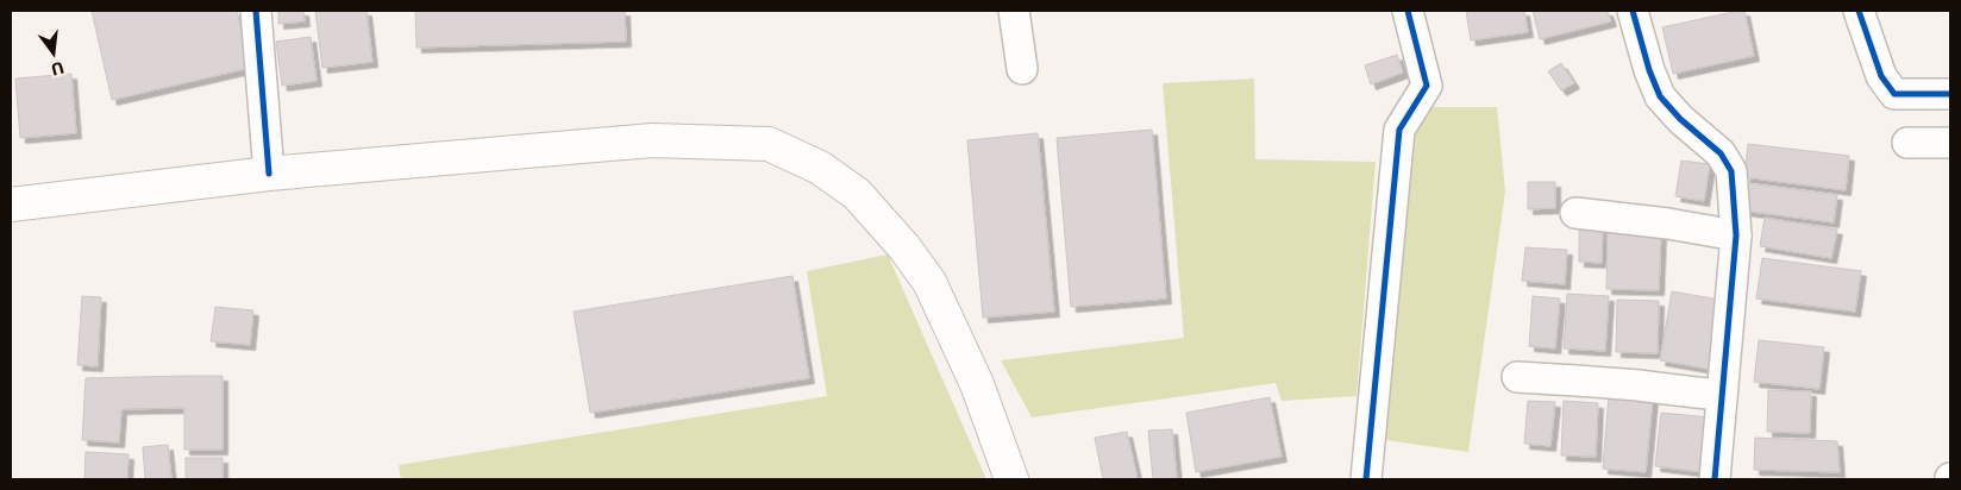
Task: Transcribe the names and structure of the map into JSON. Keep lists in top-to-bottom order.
{
  "north": "bottom"
}
